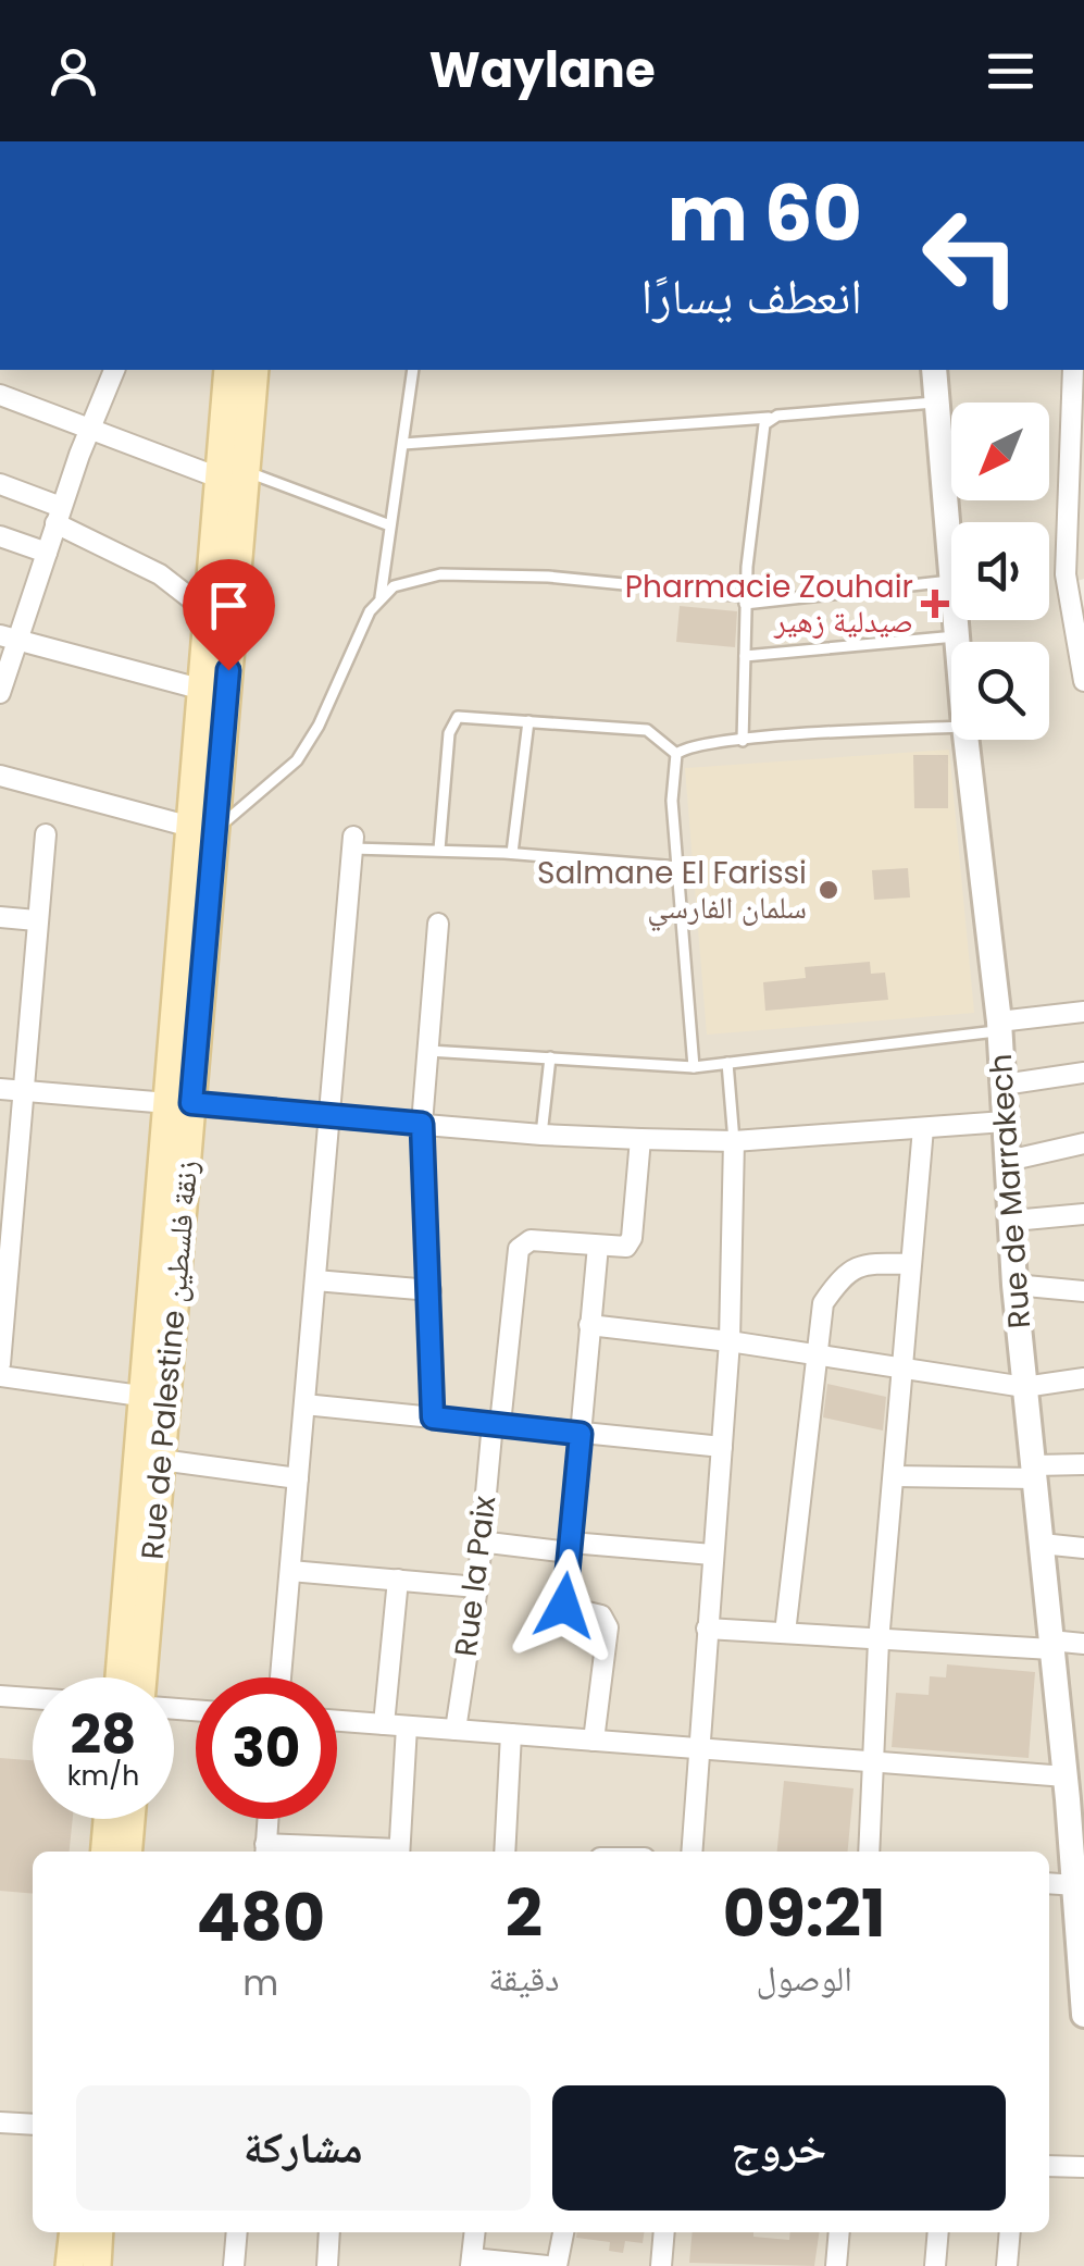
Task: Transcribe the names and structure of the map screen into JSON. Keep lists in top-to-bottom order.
{
  "streets": {
    "main road": ["Rue de Palestine زنقة فلسطين"],
    "street": ["Rue de Marrakech", "Rue la Paix"]
  },
  "places": {
    "health": ["Pharmacie Zouhair صيدلية زهير"],
    "other": ["Salmane El Farissi سلمان الفارسي"]
  },
  "north": "bottom left",
  "page": {
    "header": "Waylane",
    "turn": ["60 m", "انعطف يسارًا"],
    "speed": "28 km/h",
    "limit": "30",
    "eta": [
      "09:21",
      "الوصول",
      "2",
      "دقيقة",
      "480",
      "m"
    ],
    "buttons": ["خروج", "مشاركة"]
  }
}
